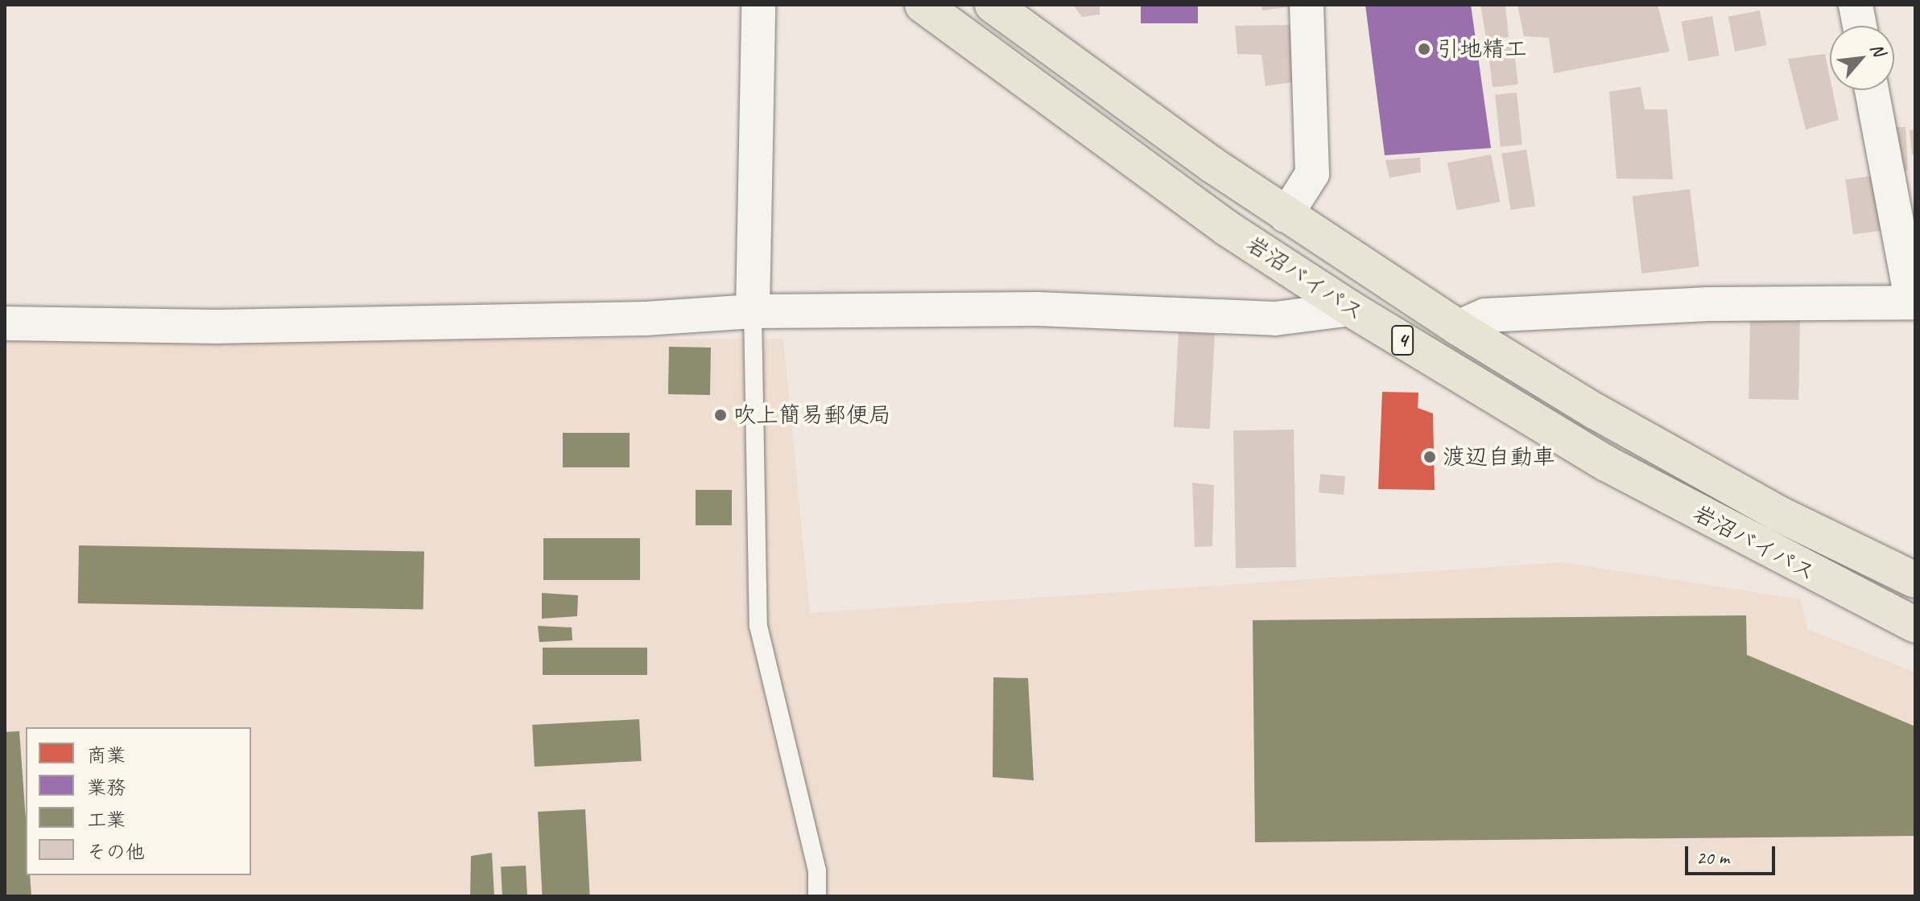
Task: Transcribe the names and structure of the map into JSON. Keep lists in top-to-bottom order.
{
  "streets": {
    "highway": ["岩沼バイパス", "4"]
  },
  "places": ["引地精工", "吹上簡易郵便局", "渡辺自動車"],
  "legend": [
    "商業",
    "業務",
    "工業",
    "その他"
  ],
  "scale_bar": "20 m",
  "north": "top right"
}
